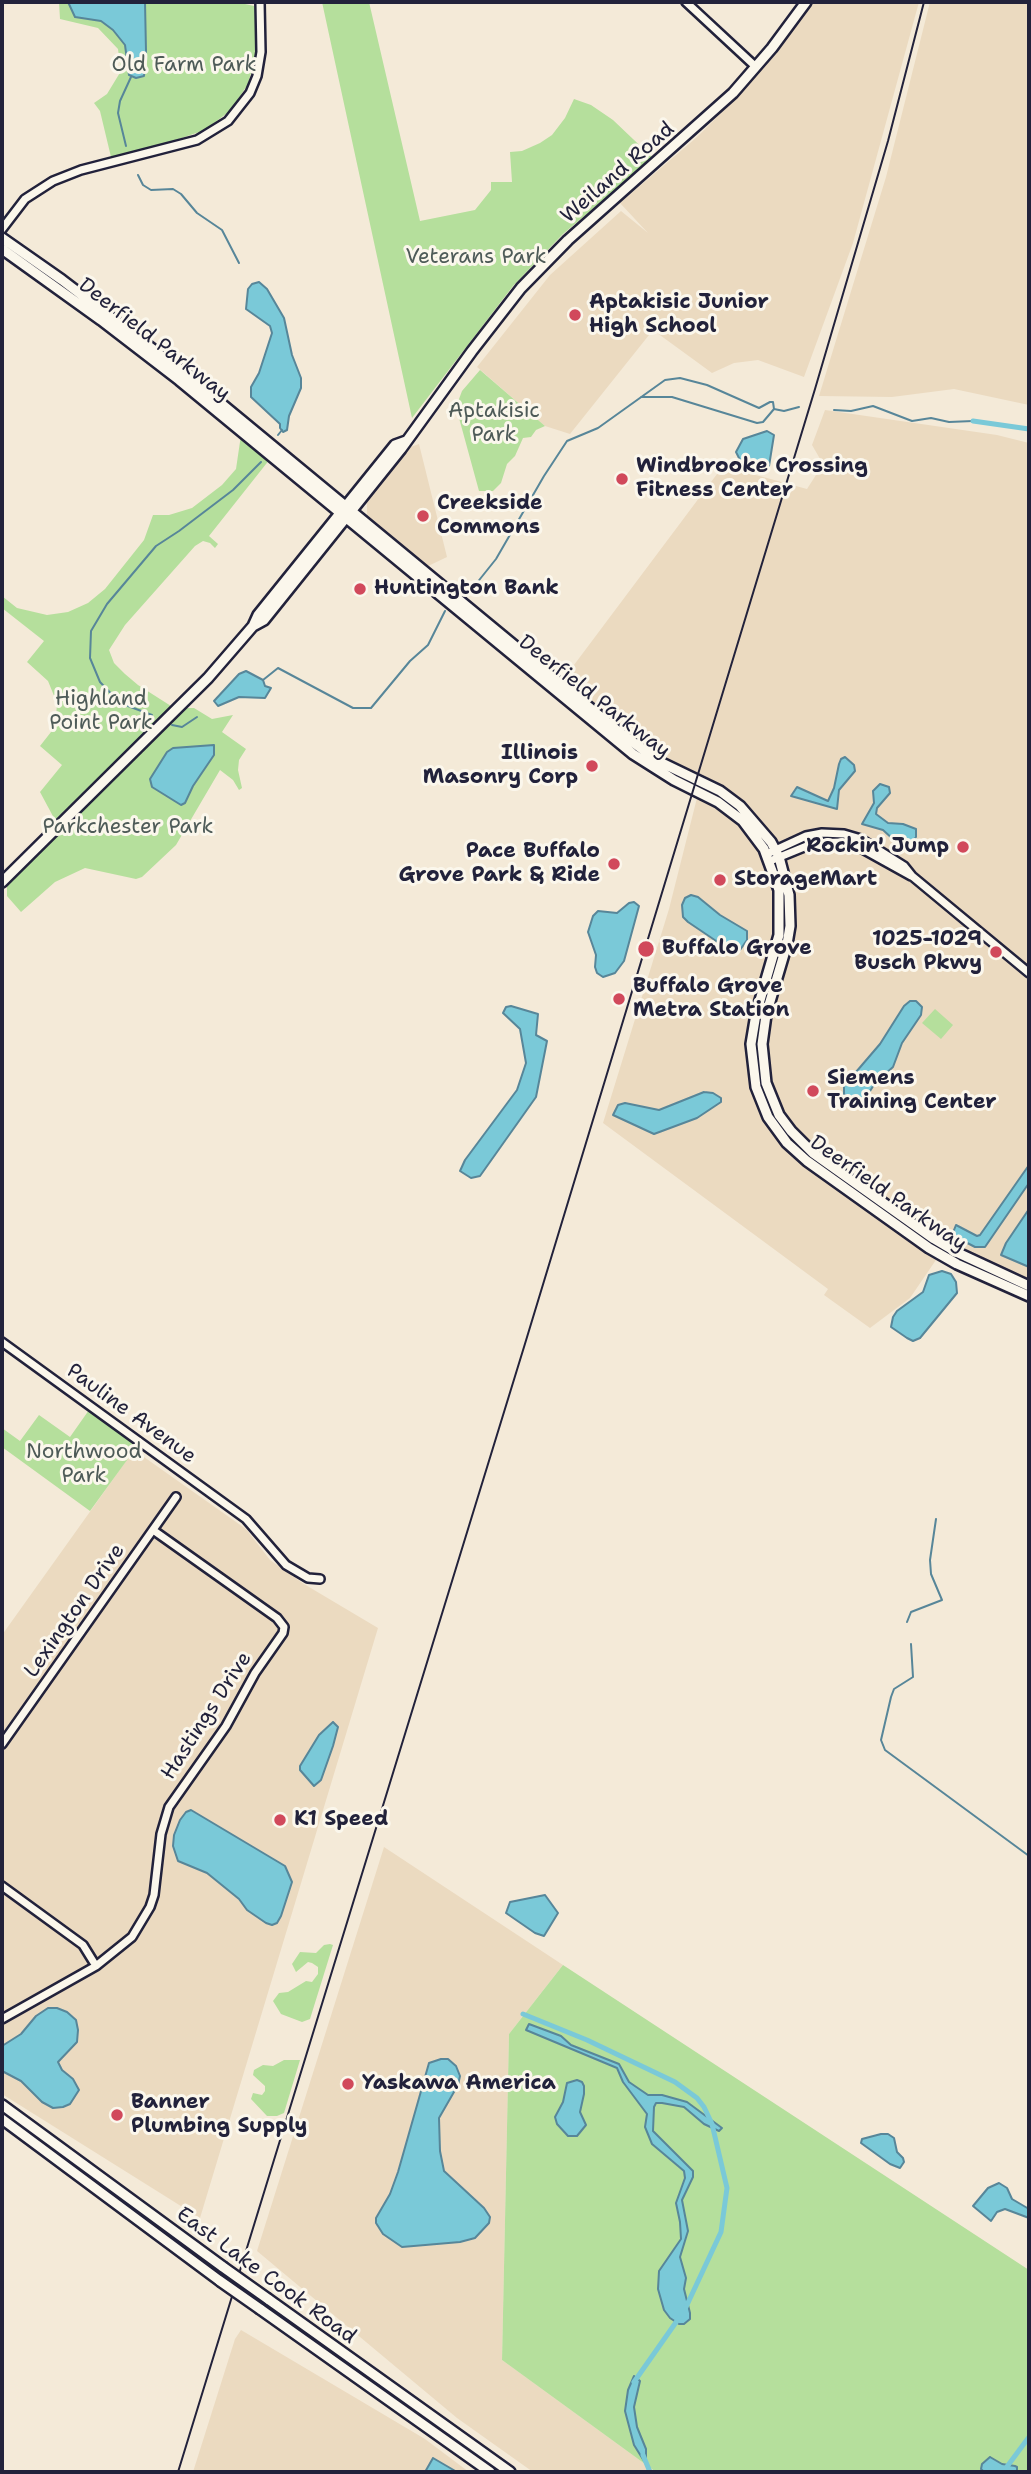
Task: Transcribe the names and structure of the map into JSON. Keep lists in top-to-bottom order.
{
  "streets": {
    "main road": ["Weiland Road", "Deerfield Parkway", "East Lake Cook Road"],
    "street": ["Pauline Avenue", "Lexington Drive", "Hastings Drive"]
  },
  "crossings": [
    ["Weiland Road", "Deerfield Parkway"],
    ["Lexington Drive", "Hastings Drive"]
  ],
  "parks": [
    "Old Farm Park",
    "Veterans Park",
    "Aptakisic Park",
    "Highland Point Park",
    "Parkchester Park",
    "Northwood Park"
  ],
  "places": [
    "Aptakisic Junior High School",
    "Windbrooke Crossing Fitness Center",
    "Creekside Commons",
    "Huntington Bank",
    "Illinois Masonry Corp",
    "Rockin' Jump",
    "Pace Buffalo Grove Park & Ride",
    "StorageMart",
    "Buffalo Grove",
    "1025-1029 Busch Pkwy",
    "Buffalo Grove Metra Station",
    "Siemens Training Center",
    "K1 Speed",
    "Yaskawa America",
    "Banner Plumbing Supply"
  ]
}
